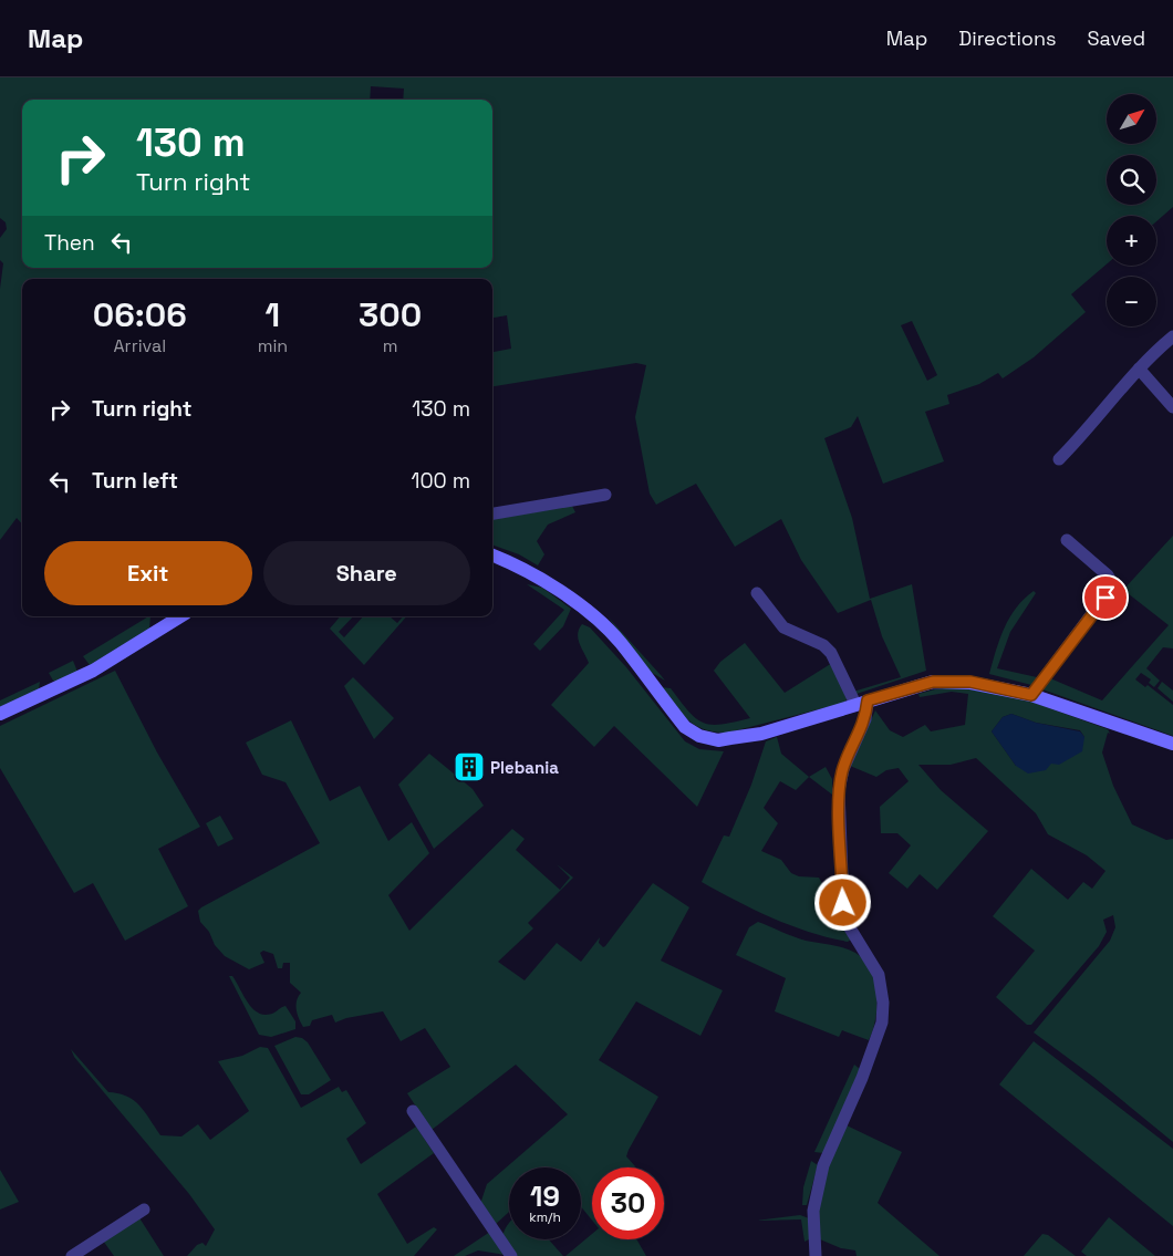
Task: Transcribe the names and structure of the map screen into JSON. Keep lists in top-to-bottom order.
{
  "places": {
    "building": ["Plebania"]
  },
  "north": "top right",
  "page": {
    "header": "Map",
    "nav": ["Map", "Directions", "Saved"],
    "map_buttons": ["+", "−"],
    "turn": ["130 m", "Turn right"],
    "then": "Then",
    "eta": [
      "06:06",
      "Arrival",
      "1",
      "min",
      "300",
      "m"
    ],
    "list": [
      {
        "name": "Turn right",
        "value": "130 m"
      },
      {
        "name": "Turn left",
        "value": "100 m"
      }
    ],
    "buttons": ["Exit", "Share"],
    "speed": "19 km/h",
    "limit": "30"
  }
}
